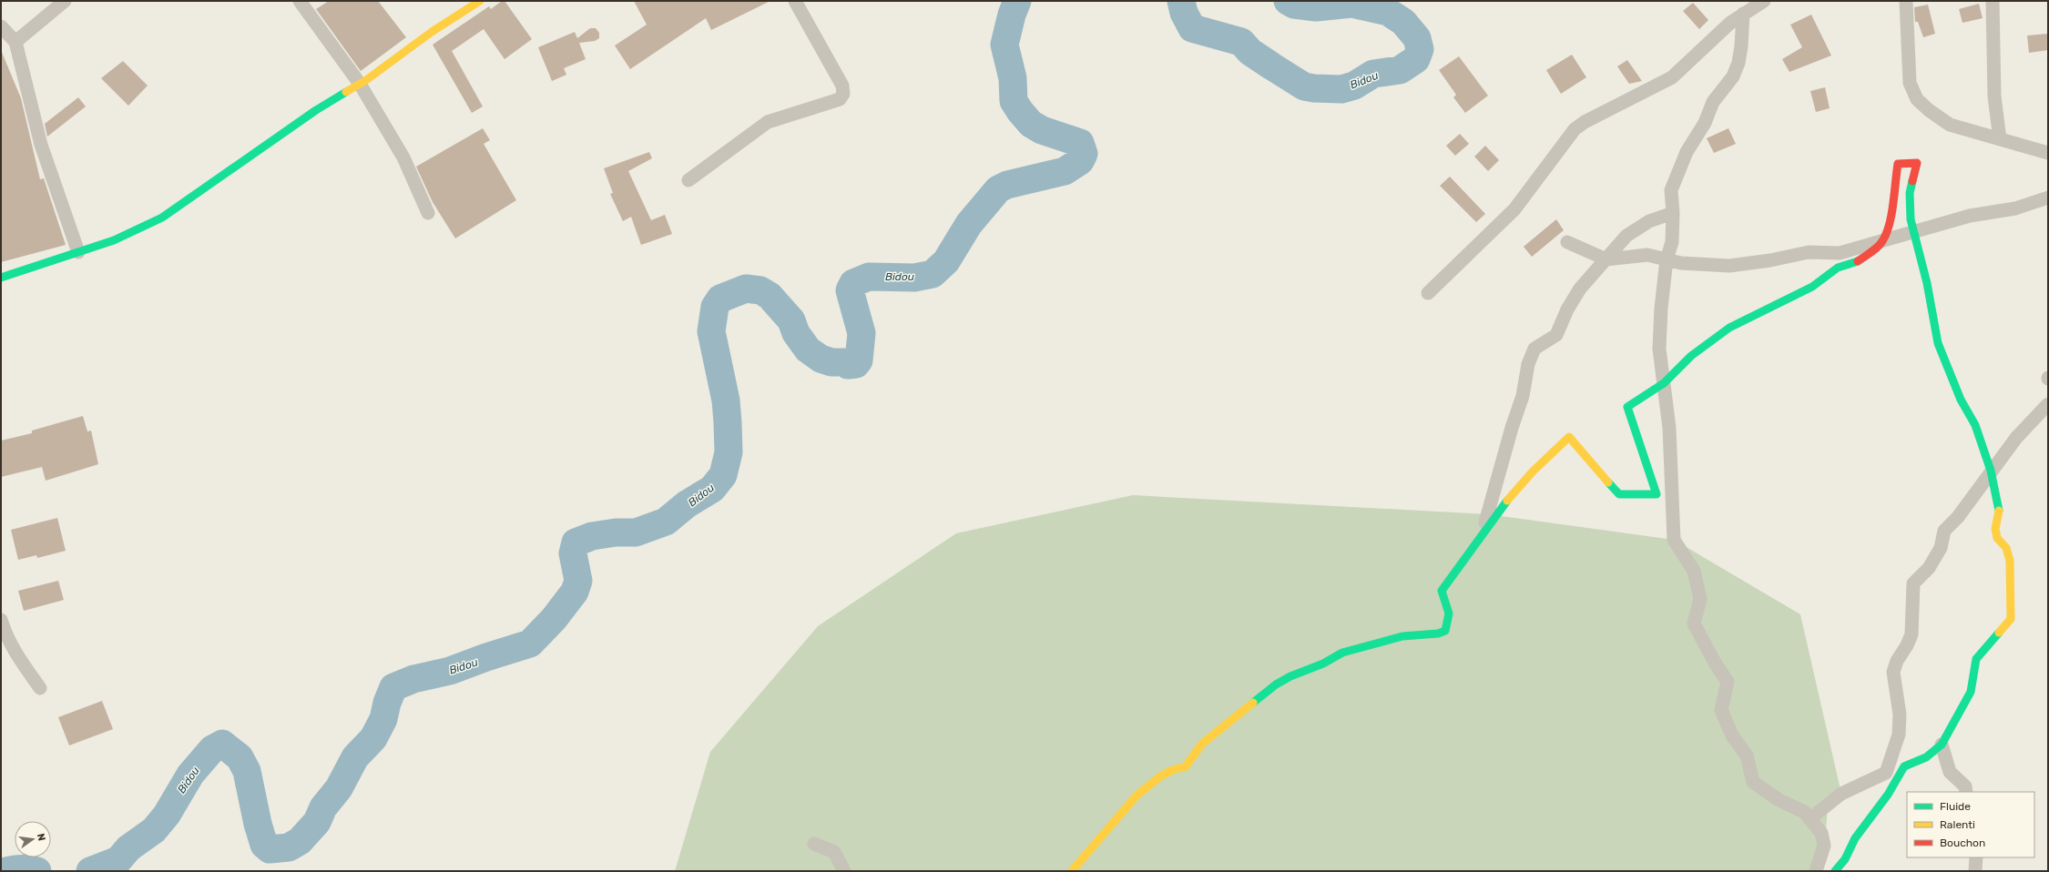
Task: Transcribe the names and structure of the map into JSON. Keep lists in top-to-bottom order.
{
  "water": ["Bidou"],
  "legend": ["Fluide", "Ralenti", "Bouchon"],
  "north": "right"
}
